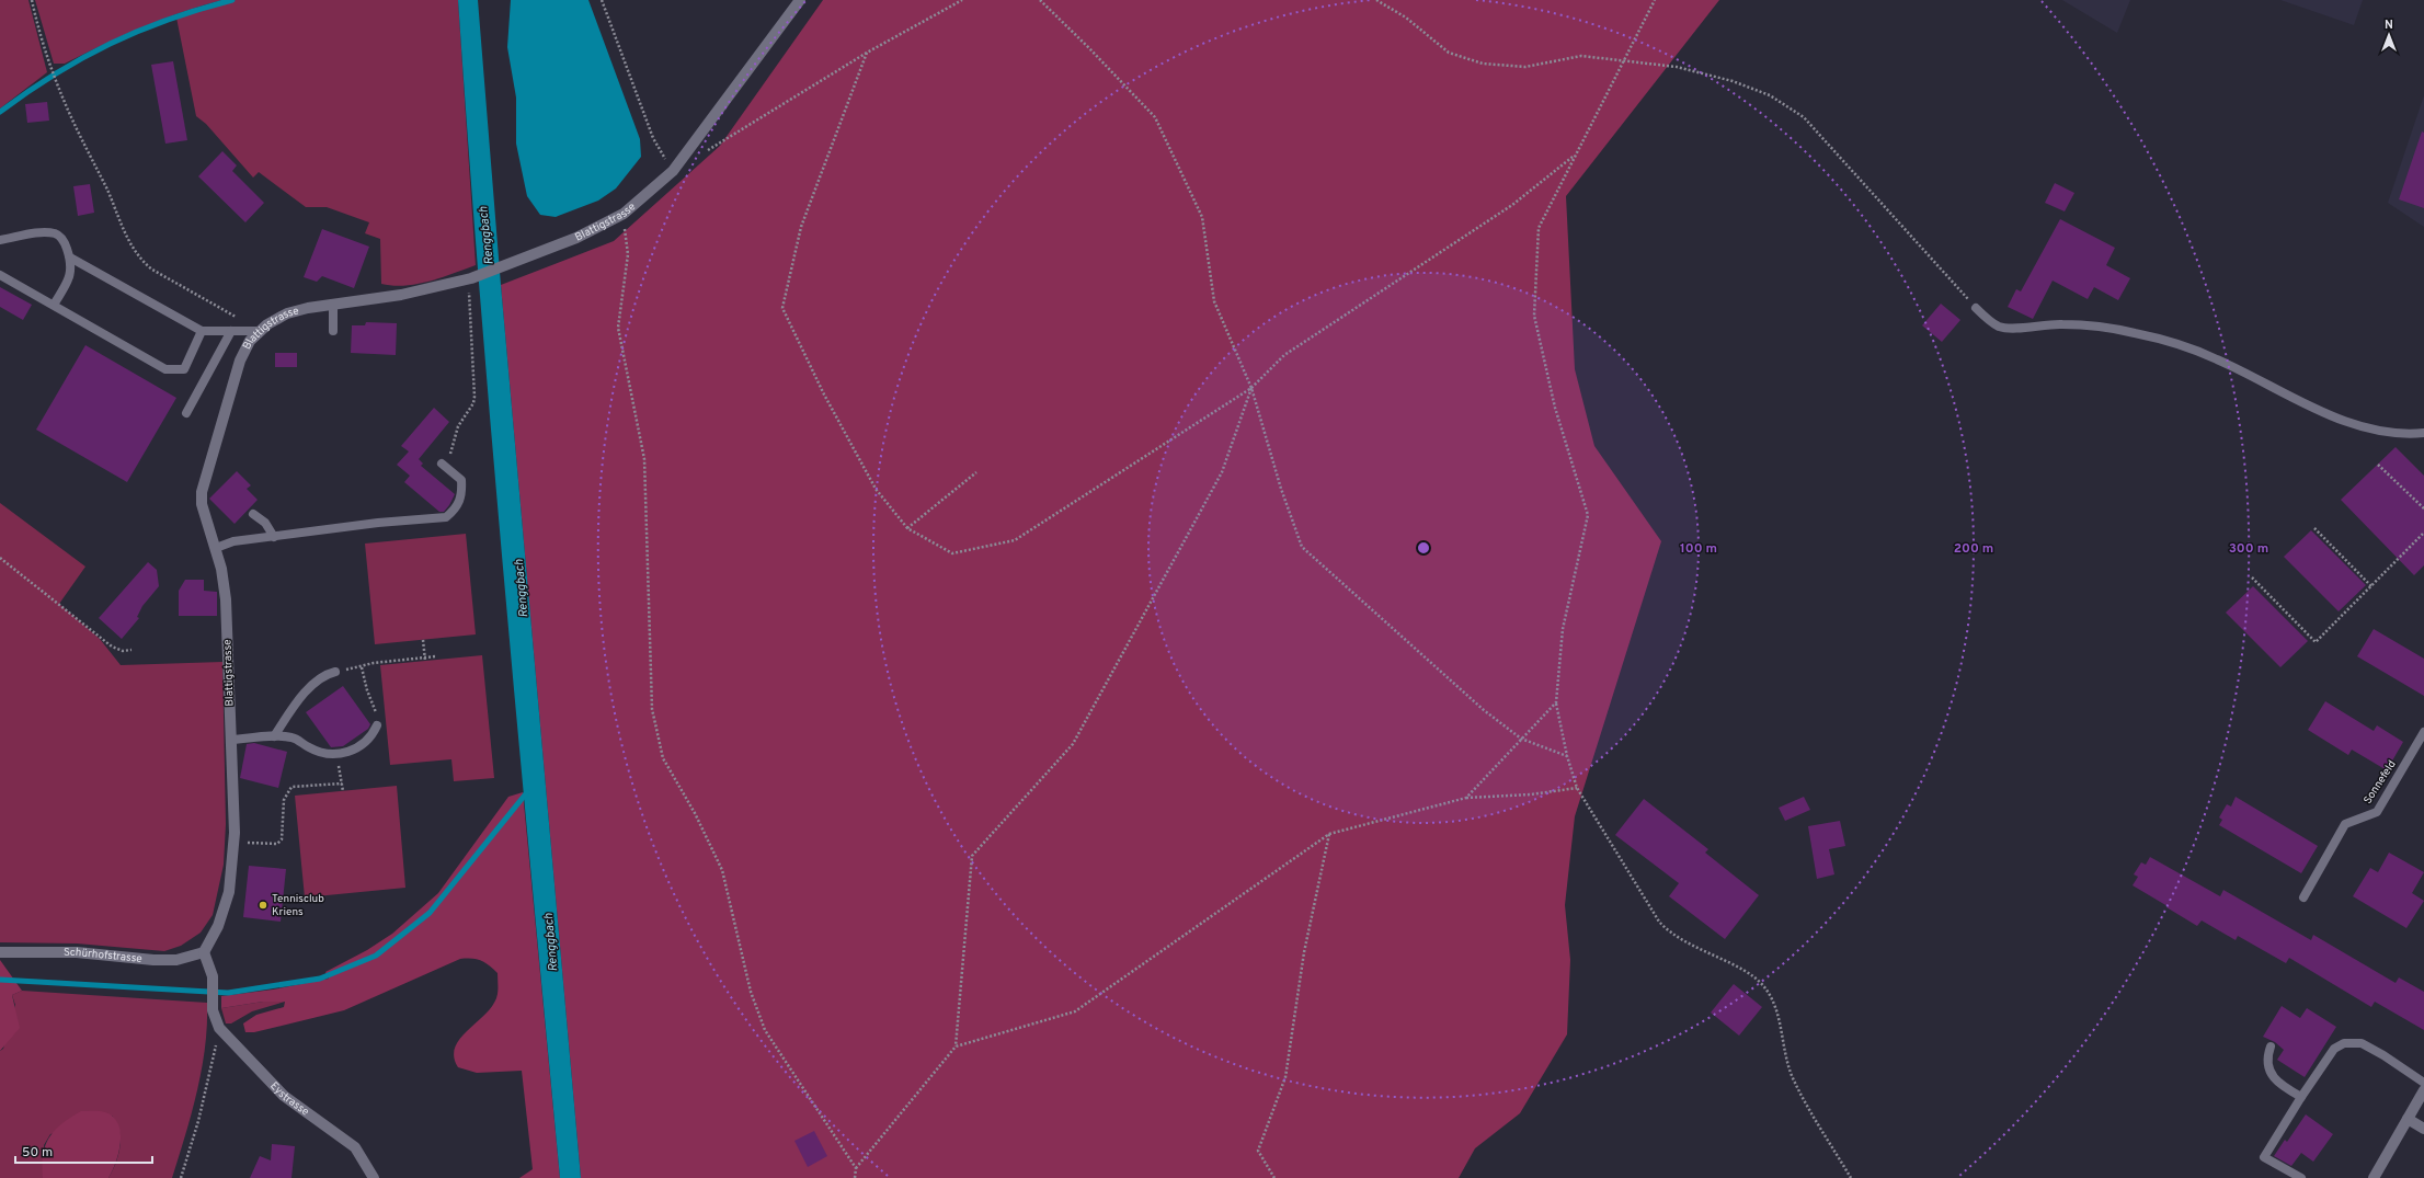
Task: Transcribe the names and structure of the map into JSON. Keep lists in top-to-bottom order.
{
  "streets": {
    "street": ["Blattigstrasse", "Schürhofstrasse", "Eystrasse"],
    "lane": ["Sonnefeld"]
  },
  "crossings": [
    ["Blattigstrasse", "Schürhofstrasse"],
    ["Blattigstrasse", "Eystrasse"],
    ["Schürhofstrasse", "Eystrasse"]
  ],
  "water": ["Renggbach"],
  "places": ["Tennisclub Kriens"],
  "scale_bar": "50 m",
  "north": "top",
  "rings": ["100 m", "200 m", "300 m"]
}
